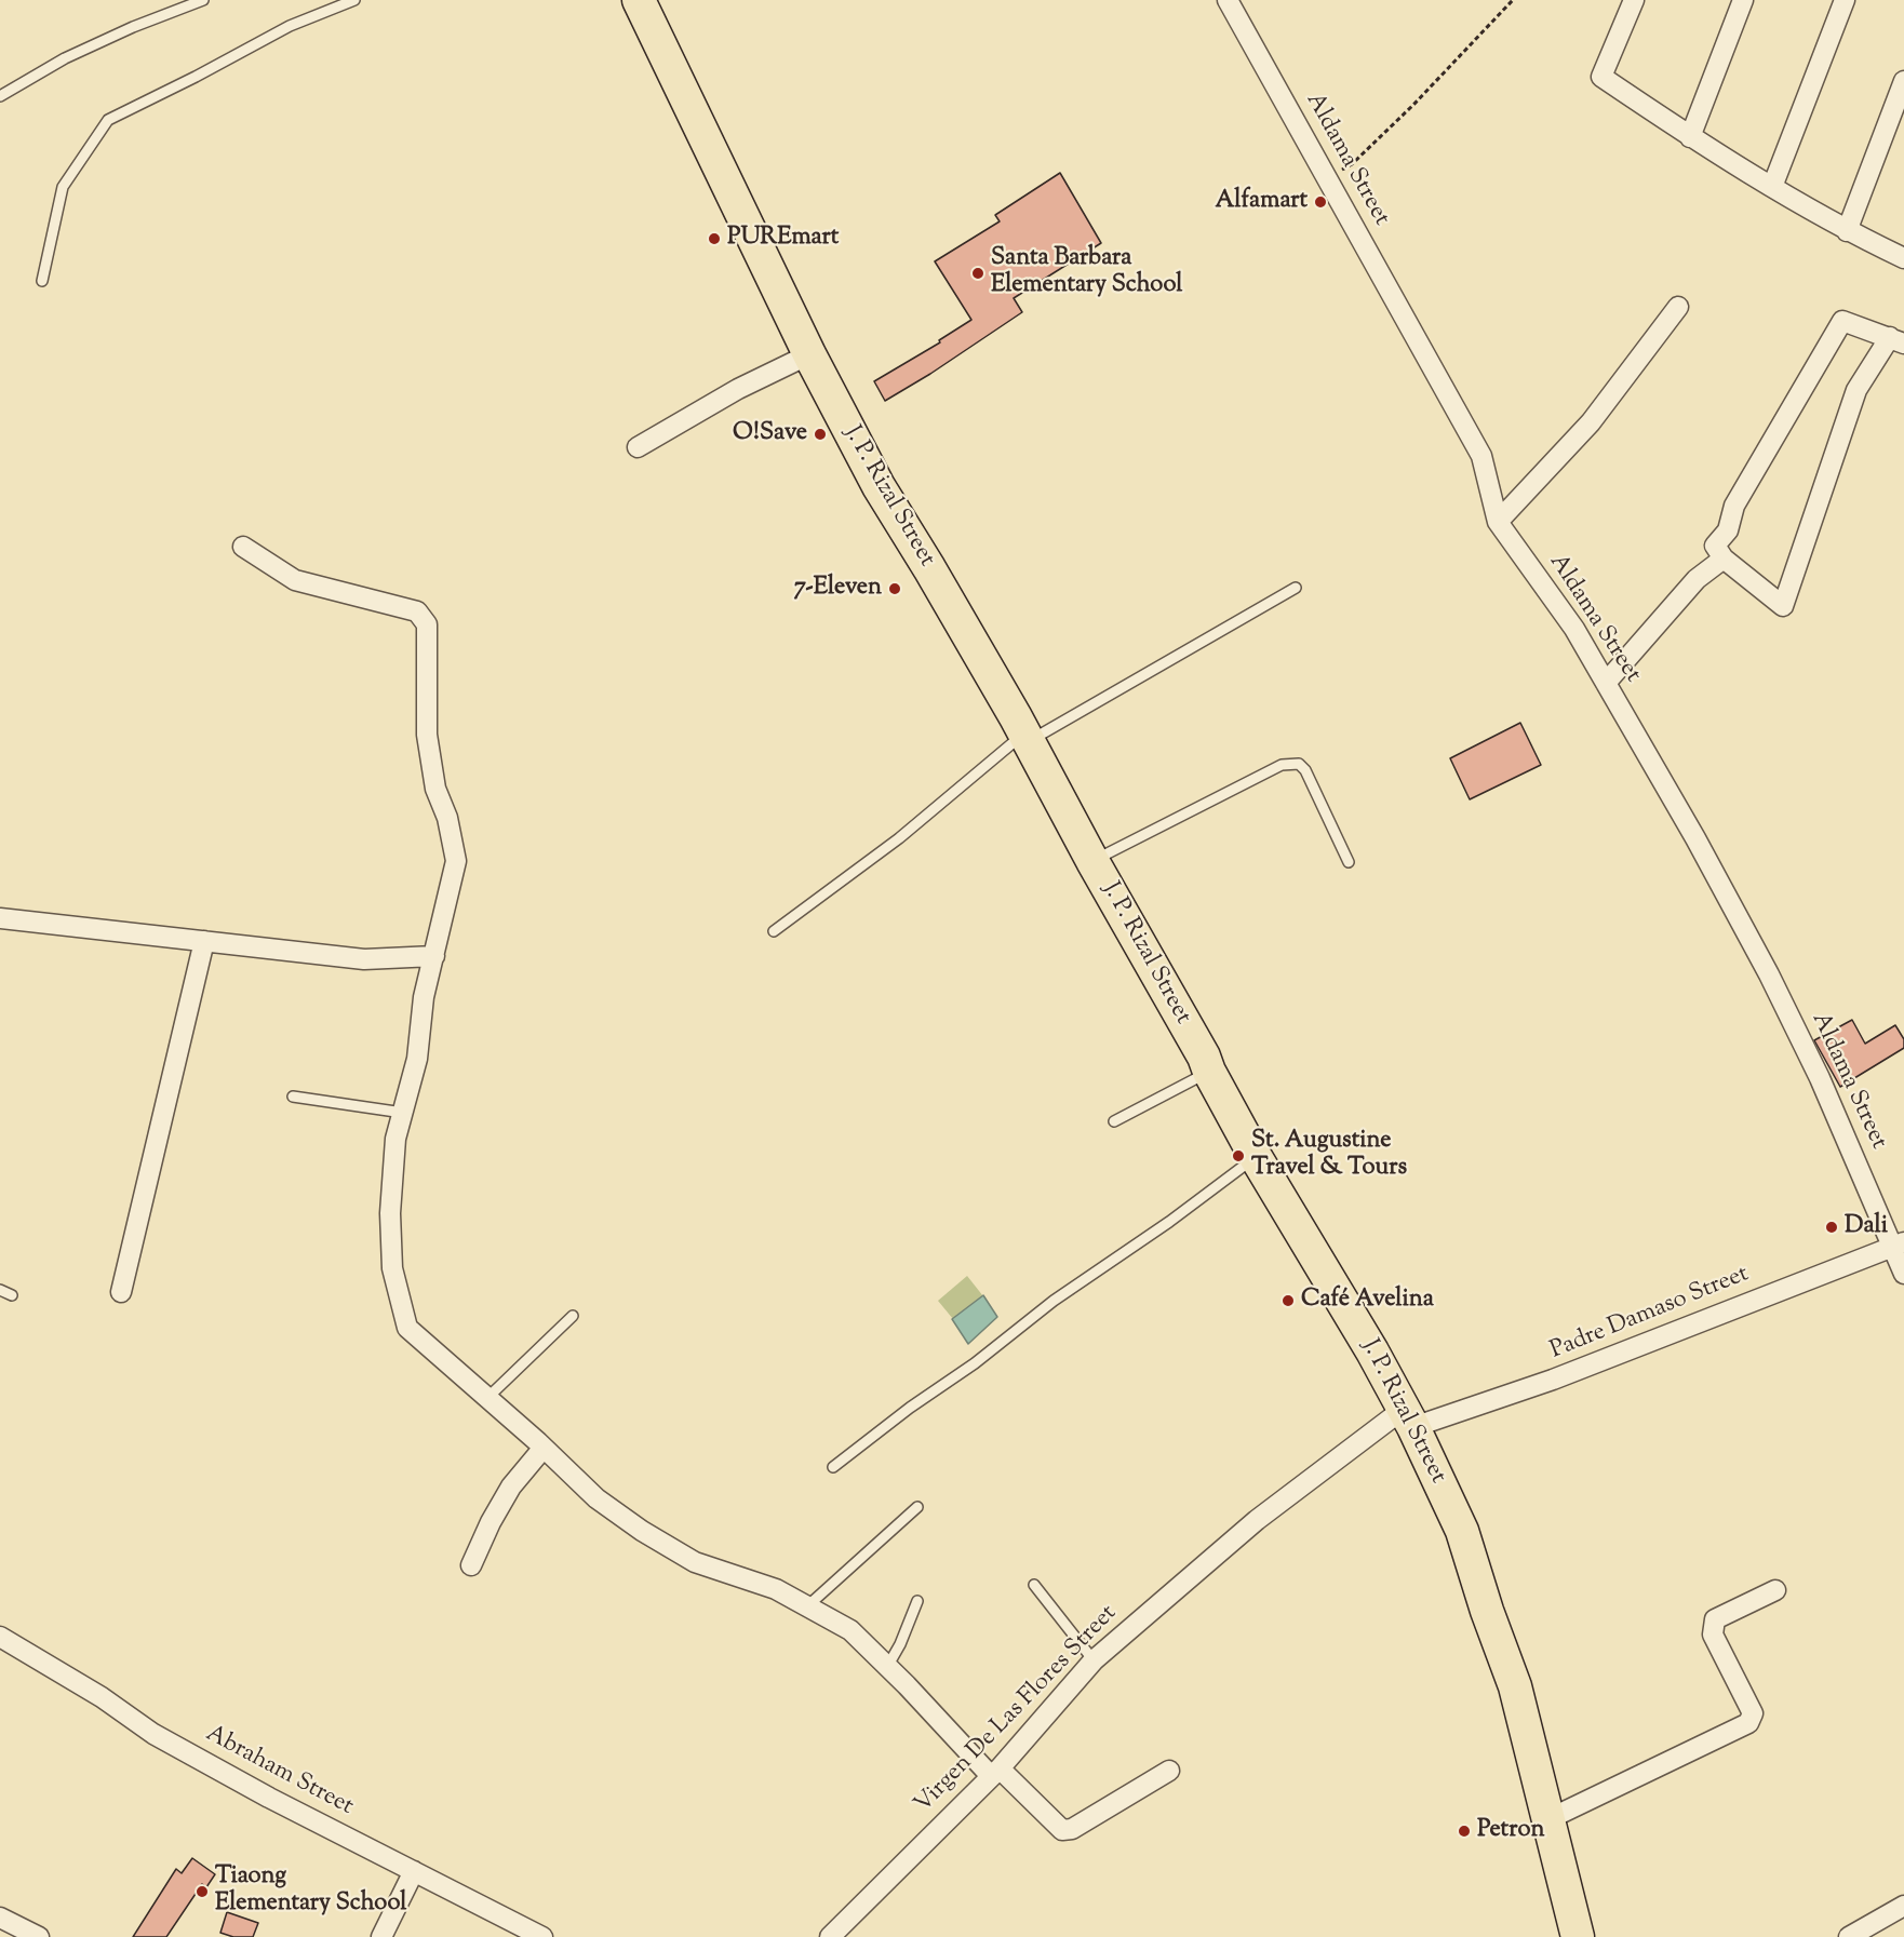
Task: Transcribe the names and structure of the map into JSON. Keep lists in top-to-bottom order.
{
  "streets": {
    "main road": ["J. P. Rizal Street"],
    "street": [
      "Aldama Street",
      "Padre Damaso Street",
      "Virgen De Las Flores Street",
      "Abraham Street"
    ]
  },
  "crossings": [
    ["Aldama Street", "Padre Damaso Street"],
    ["J. P. Rizal Street", "Padre Damaso Street"],
    ["J. P. Rizal Street", "Virgen De Las Flores Street"],
    ["Padre Damaso Street", "Virgen De Las Flores Street"]
  ],
  "places": [
    "Alfamart",
    "PUREmart",
    "Santa Barbara Elementary School",
    "O!Save",
    "7-Eleven",
    "St. Augustine Travel & Tours",
    "Dali",
    "Café Avelina",
    "Petron",
    "Tiaong Elementary School"
  ]
}
